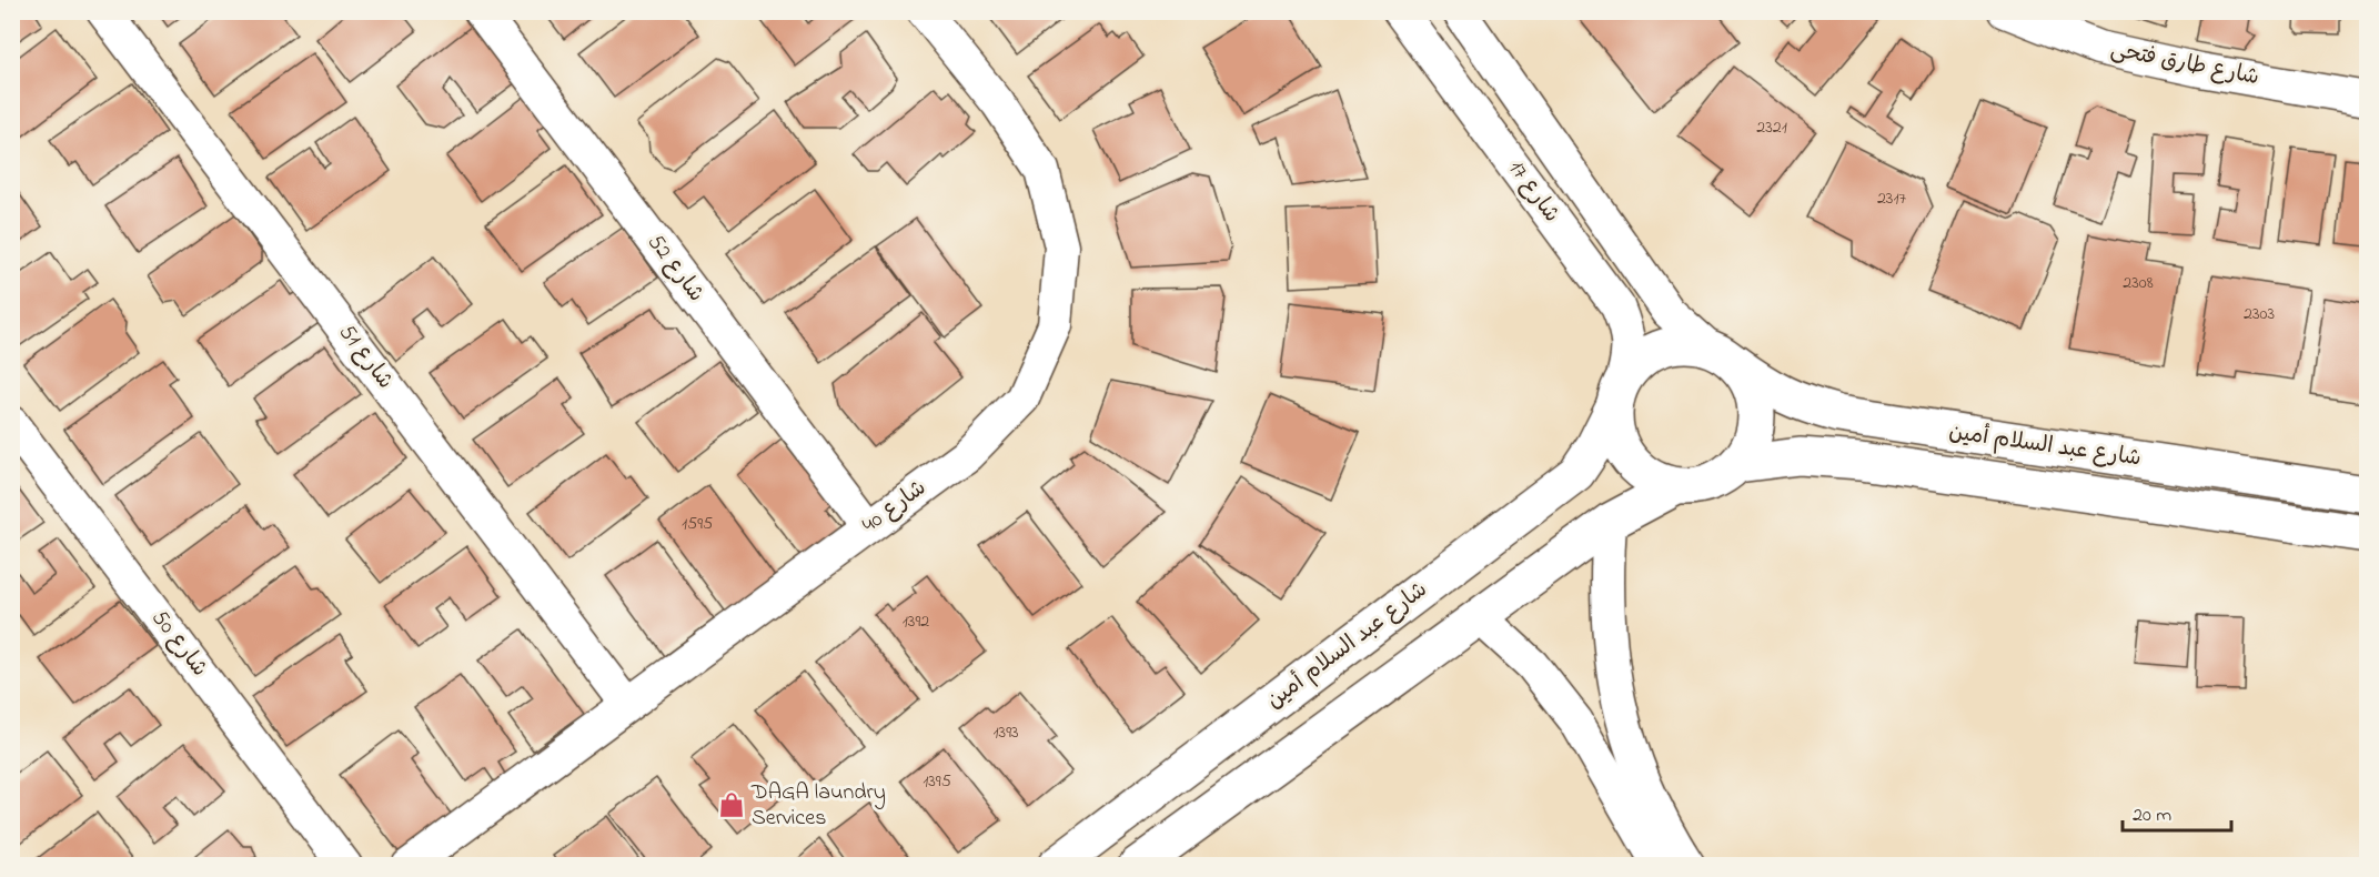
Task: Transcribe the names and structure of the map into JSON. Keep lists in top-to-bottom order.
{
  "streets": {
    "street": [
      "شارع طارق فتحى",
      "شارع 17",
      "شارع 52",
      "شارع 51",
      "شارع عبد السلام أمين",
      "شارع 40",
      "شارع 50"
    ]
  },
  "crossings": [
    ["شارع 17", "شارع عبد السلام أمين"],
    ["شارع 52", "شارع 40"],
    ["شارع 51", "شارع 40"]
  ],
  "places": {
    "shop": ["DAGA laundry Services"]
  },
  "house_numbers": [
    "2321",
    "2317",
    "2308",
    "2303",
    "1595",
    "1392",
    "1393",
    "1395"
  ],
  "scale_bar": "20 m"
}
